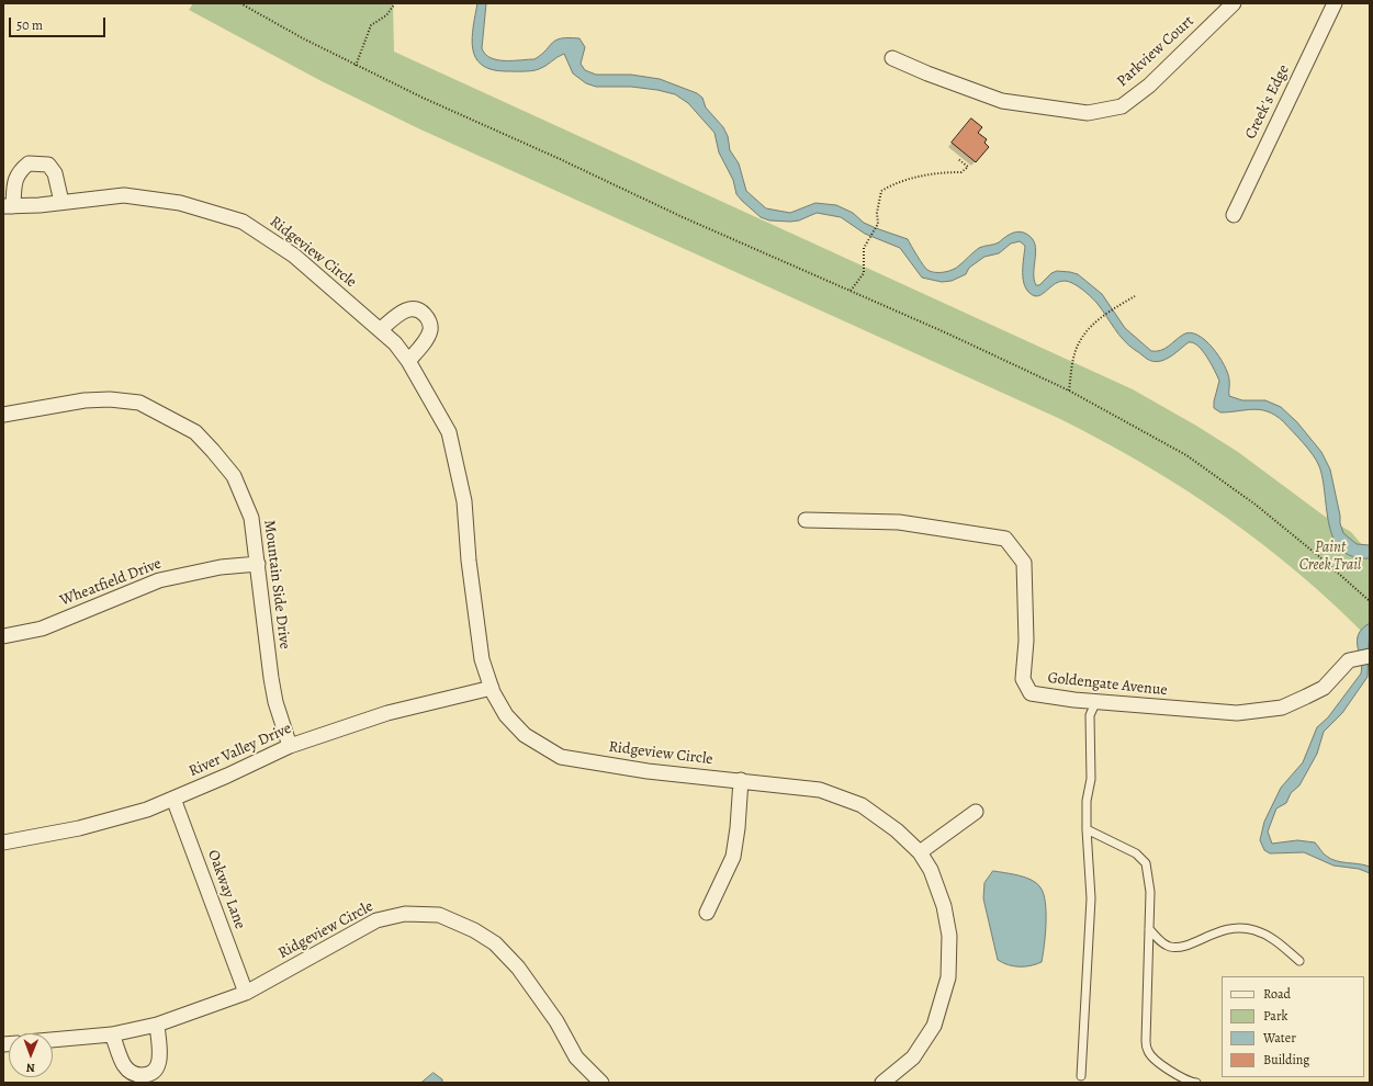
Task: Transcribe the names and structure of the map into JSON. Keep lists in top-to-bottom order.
{
  "streets": {
    "street": [
      "Parkview Court",
      "Creek's Edge",
      "Ridgeview Circle",
      "Wheatfield Drive",
      "Mountain Side Drive",
      "Goldengate Avenue",
      "River Valley Drive",
      "Oakway Lane"
    ]
  },
  "crossings": [
    ["Ridgeview Circle", "River Valley Drive"],
    ["Ridgeview Circle", "Oakway Lane"],
    ["Wheatfield Drive", "Mountain Side Drive"],
    ["Mountain Side Drive", "River Valley Drive"],
    ["River Valley Drive", "Oakway Lane"]
  ],
  "parks": ["Paint Creek Trail"],
  "legend": [
    "Road",
    "Park",
    "Water",
    "Building"
  ],
  "scale_bar": "50 m",
  "north": "bottom"
}
